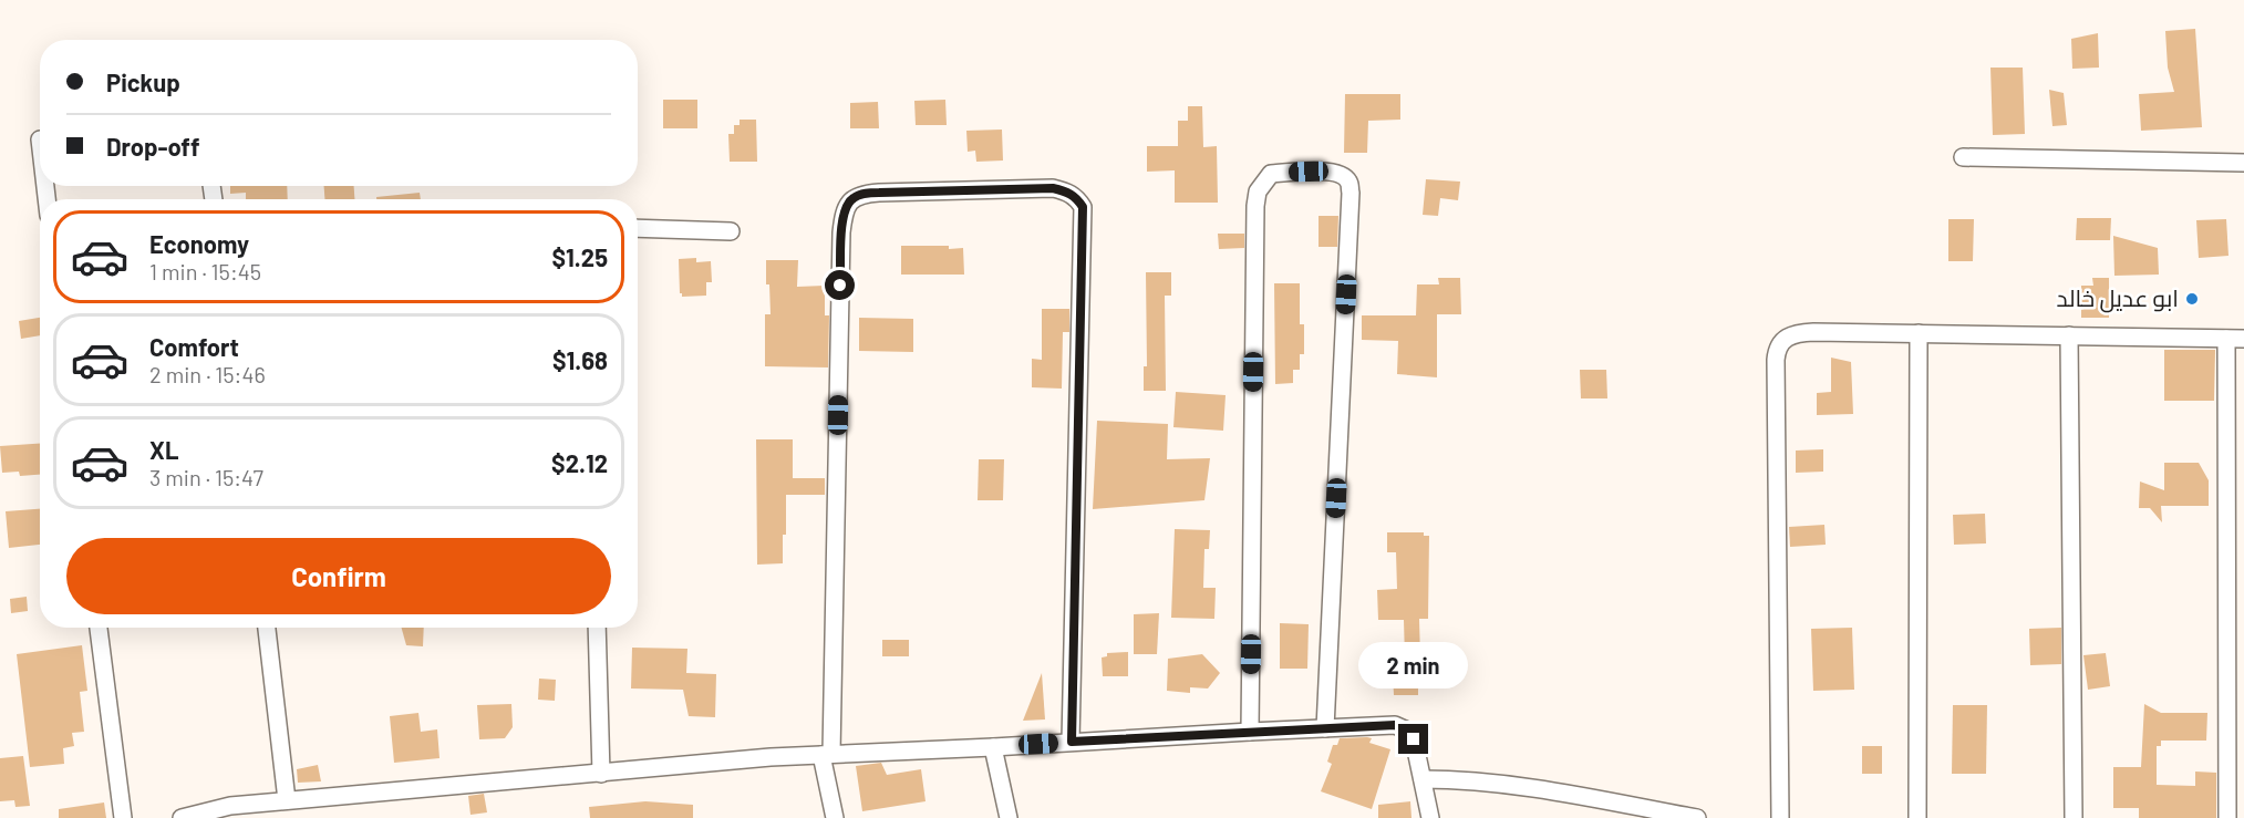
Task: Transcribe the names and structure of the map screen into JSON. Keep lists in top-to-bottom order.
{
  "places": ["ابو عديل خالد"],
  "page": {
    "banner": ["Pickup", "Drop-off"],
    "list": [
      {
        "name": "Economy",
        "note": "1 min · 15:45",
        "value": "$1.25"
      },
      {
        "name": "Comfort",
        "note": "2 min · 15:46",
        "value": "$1.68"
      },
      {
        "name": "XL",
        "note": "3 min · 15:47",
        "value": "$2.12"
      }
    ],
    "buttons": "Confirm",
    "bubble": "2 min"
  }
}
